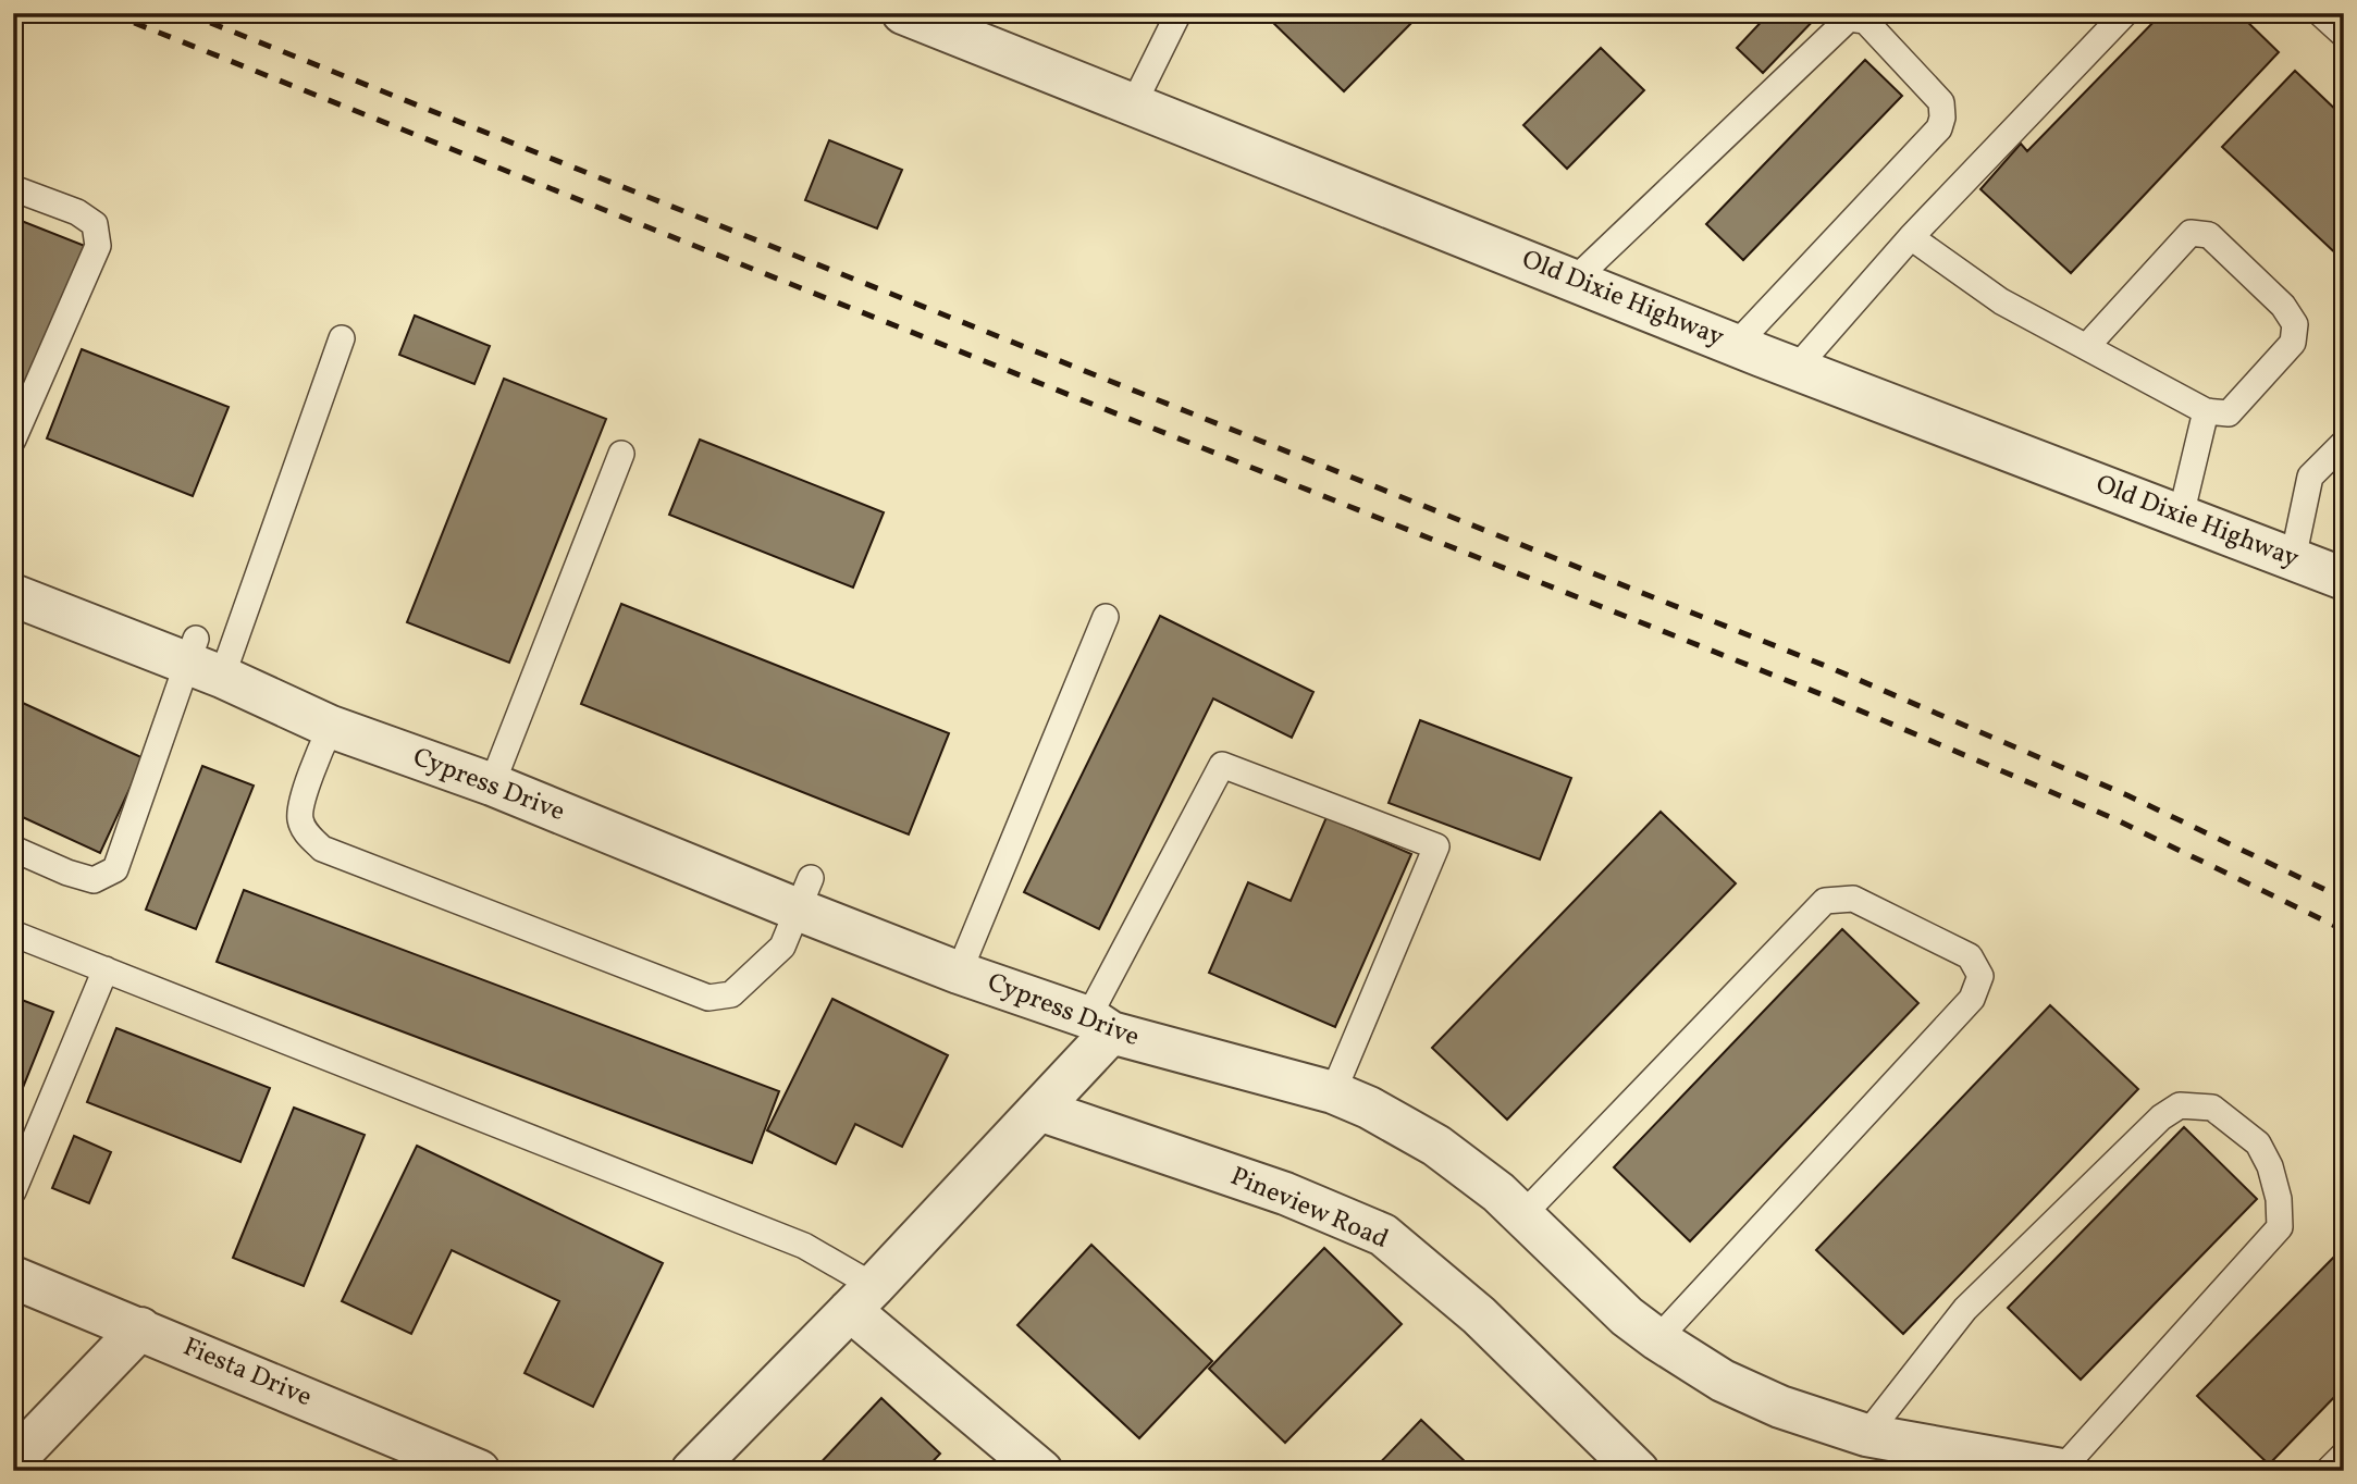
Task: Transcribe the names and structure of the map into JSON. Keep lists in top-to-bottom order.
{
  "streets": {
    "street": [
      "Old Dixie Highway",
      "Cypress Drive",
      "Pineview Road",
      "Fiesta Drive"
    ]
  }
}
